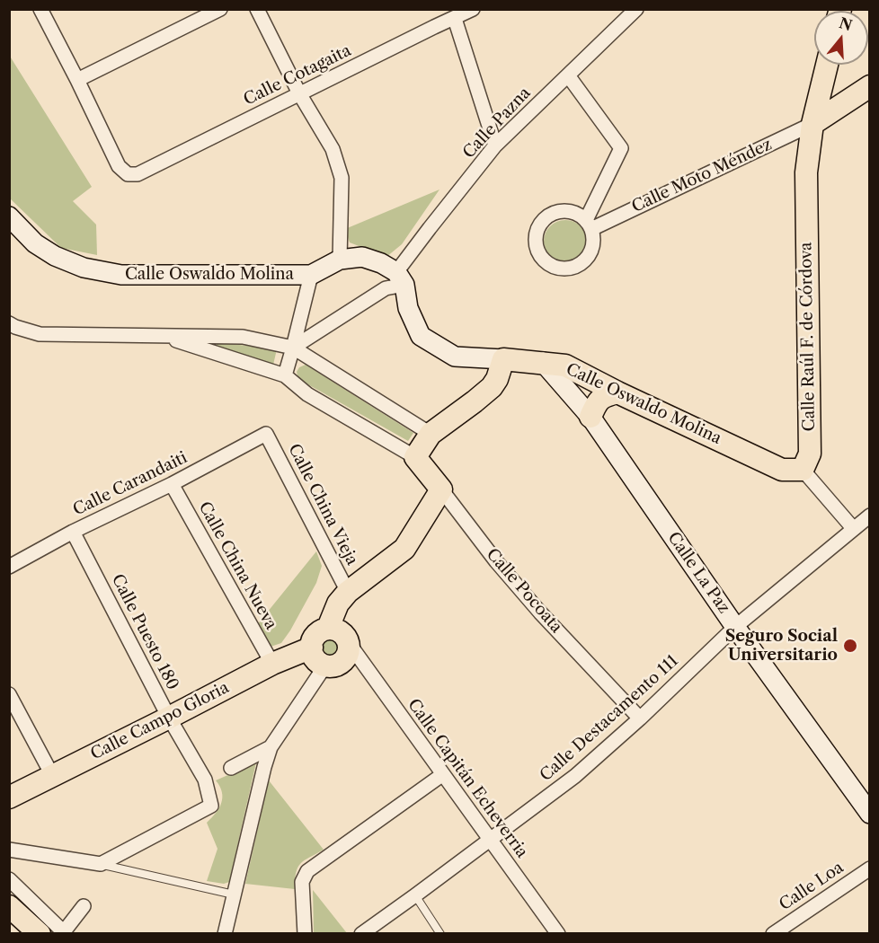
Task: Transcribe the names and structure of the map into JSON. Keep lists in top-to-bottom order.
{
  "streets": {
    "main road": [
      "Calle Oswaldo Molina",
      "Calle Raúl F. de Córdova",
      "Calle La Paz",
      "Calle Pocoata",
      "Calle Campo Gloria"
    ],
    "street": [
      "Calle Cotagaita",
      "Calle Pazna",
      "Calle Moto Méndez",
      "Calle Carandaiti",
      "Calle China Vieja",
      "Calle China Nueva",
      "Calle Puesto 180",
      "Calle Destacamento 111",
      "Calle Capitán Echeverria",
      "Calle Loa"
    ]
  },
  "crossings": [
    ["Calle Pazna", "Calle Oswaldo Molina"],
    ["Calle Moto Méndez", "Calle Raúl F. de Córdova"],
    ["Calle Oswaldo Molina", "Calle Raúl F. de Córdova"],
    ["Calle Oswaldo Molina", "Calle La Paz"],
    ["Calle Carandaiti", "Calle China Vieja"],
    ["Calle Carandaiti", "Calle China Nueva"],
    ["Calle Carandaiti", "Calle Puesto 180"],
    ["Calle China Nueva", "Calle Campo Gloria"],
    ["Calle La Paz", "Calle Destacamento 111"],
    ["Calle Pocoata", "Calle Destacamento 111"],
    ["Calle Puesto 180", "Calle Campo Gloria"],
    ["Calle Destacamento 111", "Calle Capitán Echeverria"],
    ["Calle Campo Gloria", "Calle Capitán Echeverria"]
  ],
  "places": ["Seguro Social Universitario"],
  "north": "top"
}
